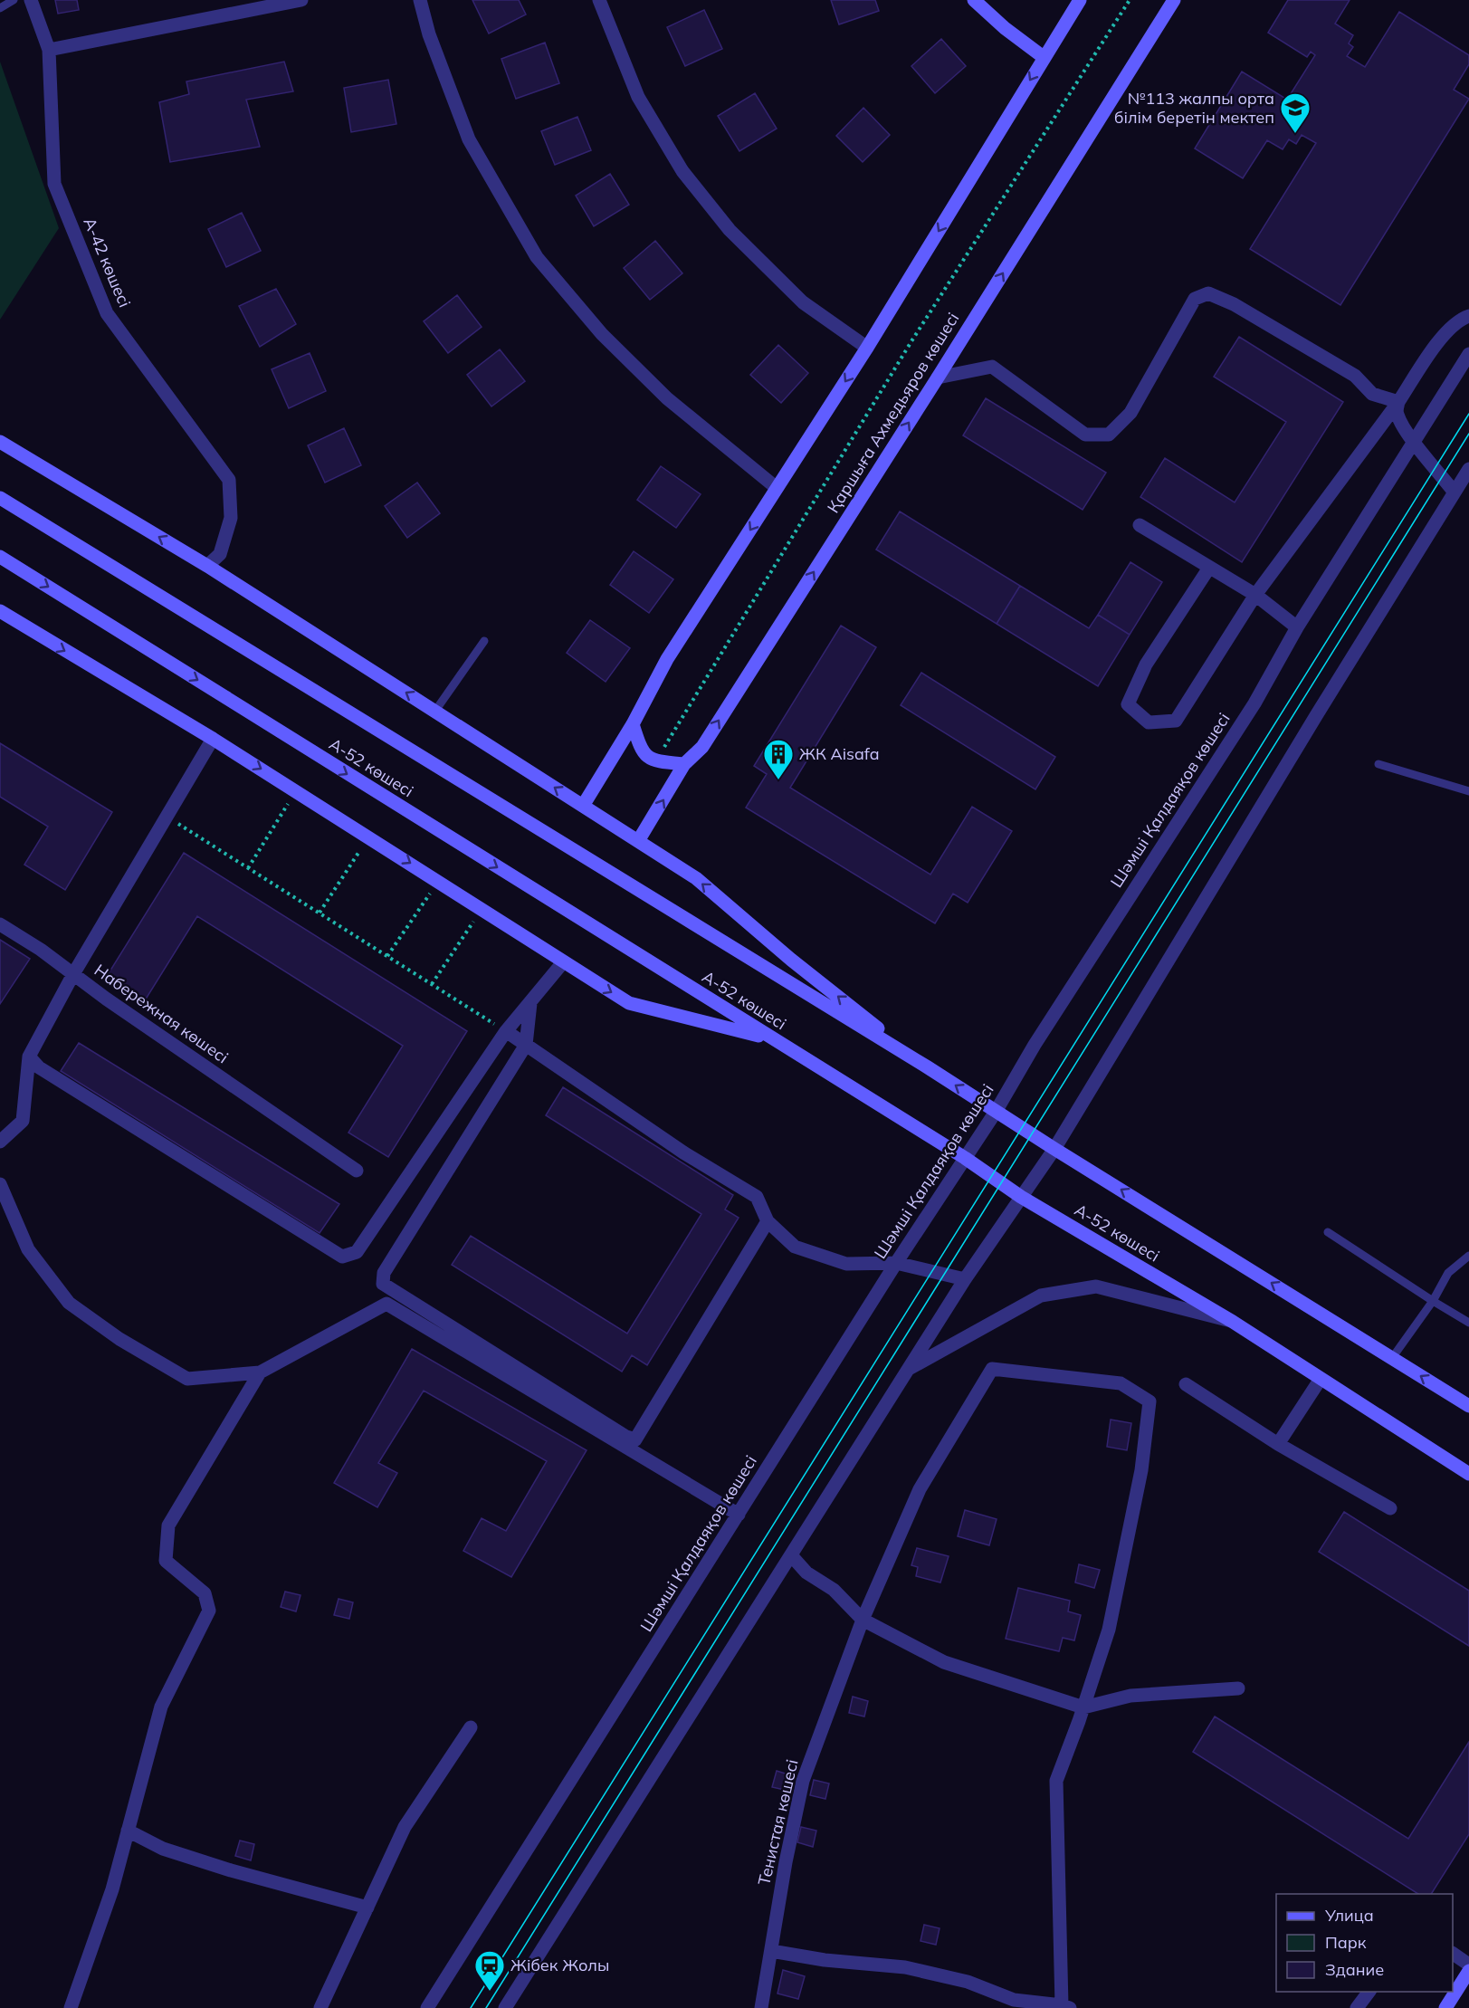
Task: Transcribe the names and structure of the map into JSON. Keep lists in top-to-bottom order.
{
  "streets": {
    "street": [
      "А-42 көшесі",
      "Қаршыға Ахмедьяров көшесі",
      "А-52 көшесі",
      "Шәмші Қалдаяқов көшесі",
      "Набережная көшесі",
      "Тенистая көшесі"
    ]
  },
  "crossings": [
    ["А-52 көшесі", "Шәмші Қалдаяқов көшесі"]
  ],
  "places": {
    "school or university": ["№113 жалпы орта білім беретін мектеп"],
    "building": ["ЖК Aisafa"],
    "station": ["Жібек Жолы"]
  },
  "legend": ["Улица", "Парк", "Здание"]
}
